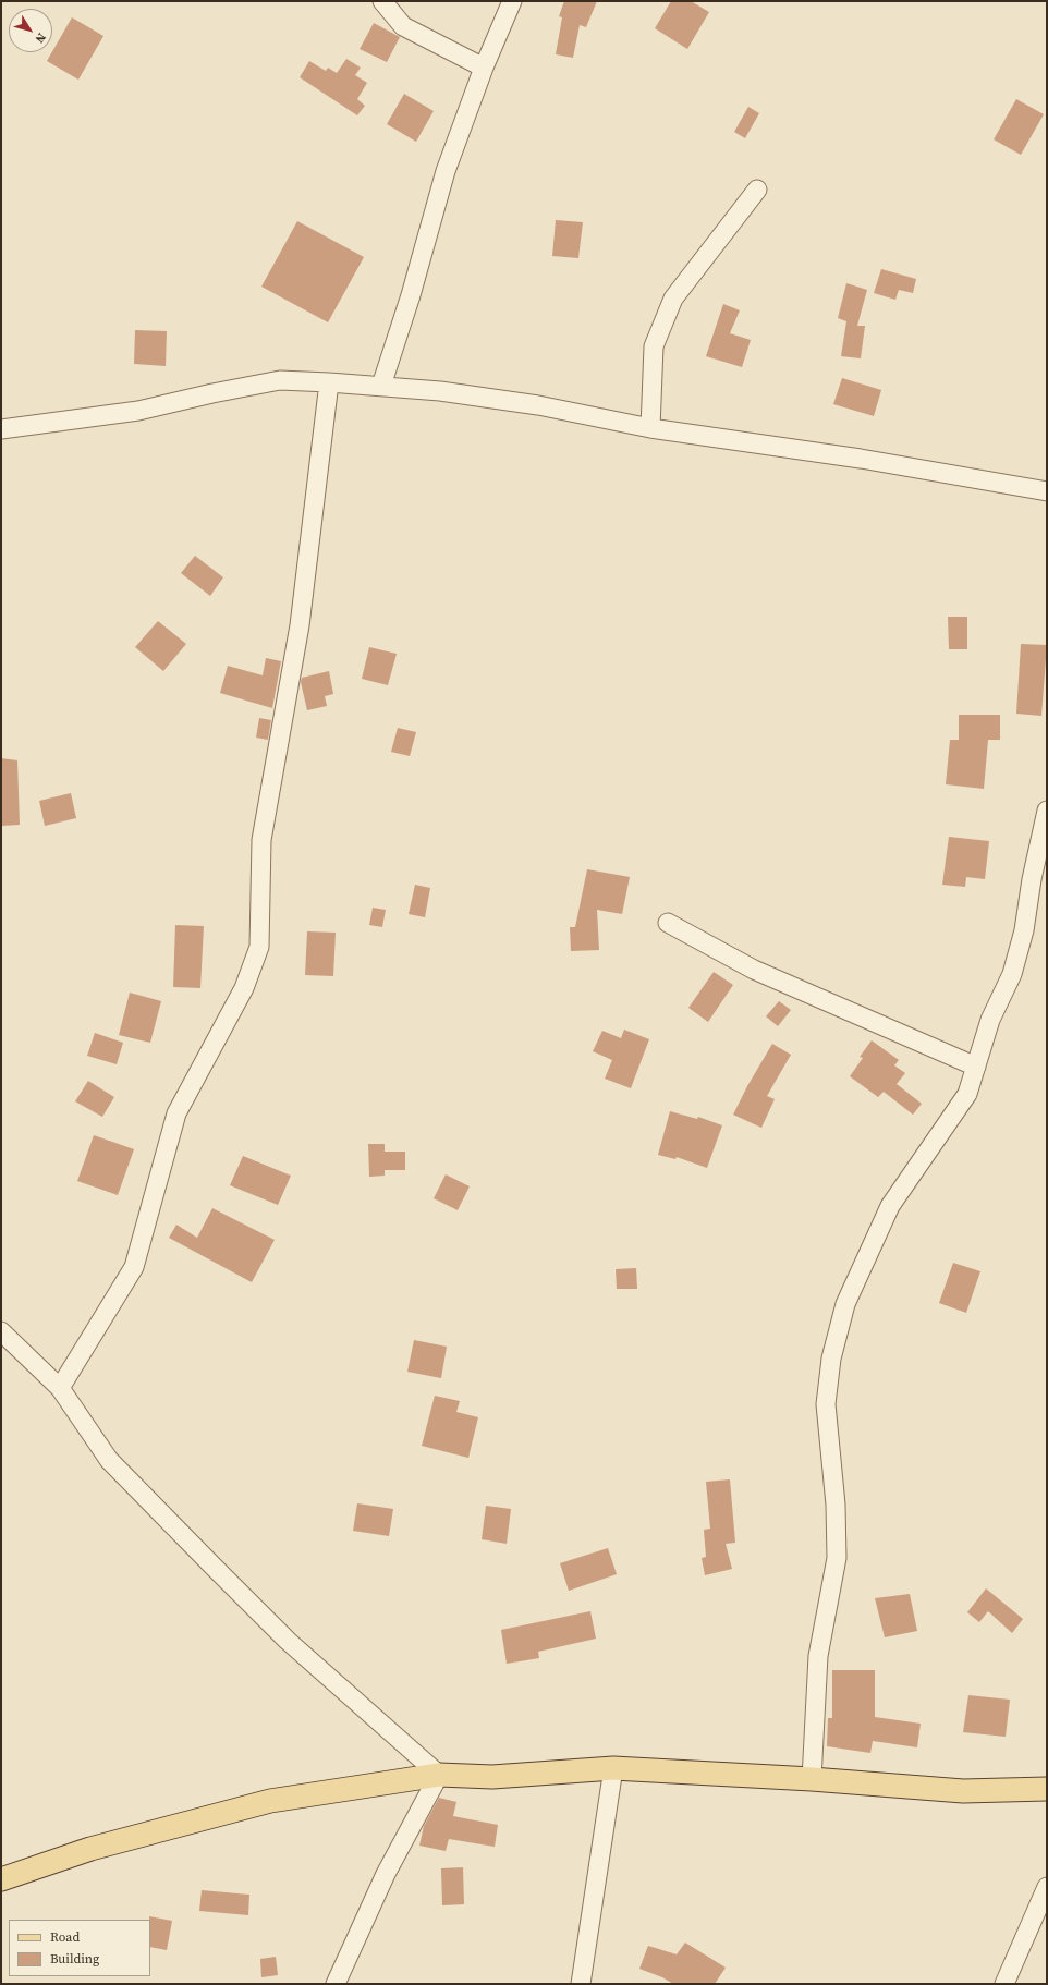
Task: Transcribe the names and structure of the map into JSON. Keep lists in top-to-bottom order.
{
  "legend": ["Road", "Building"],
  "north": "bottom right"
}
